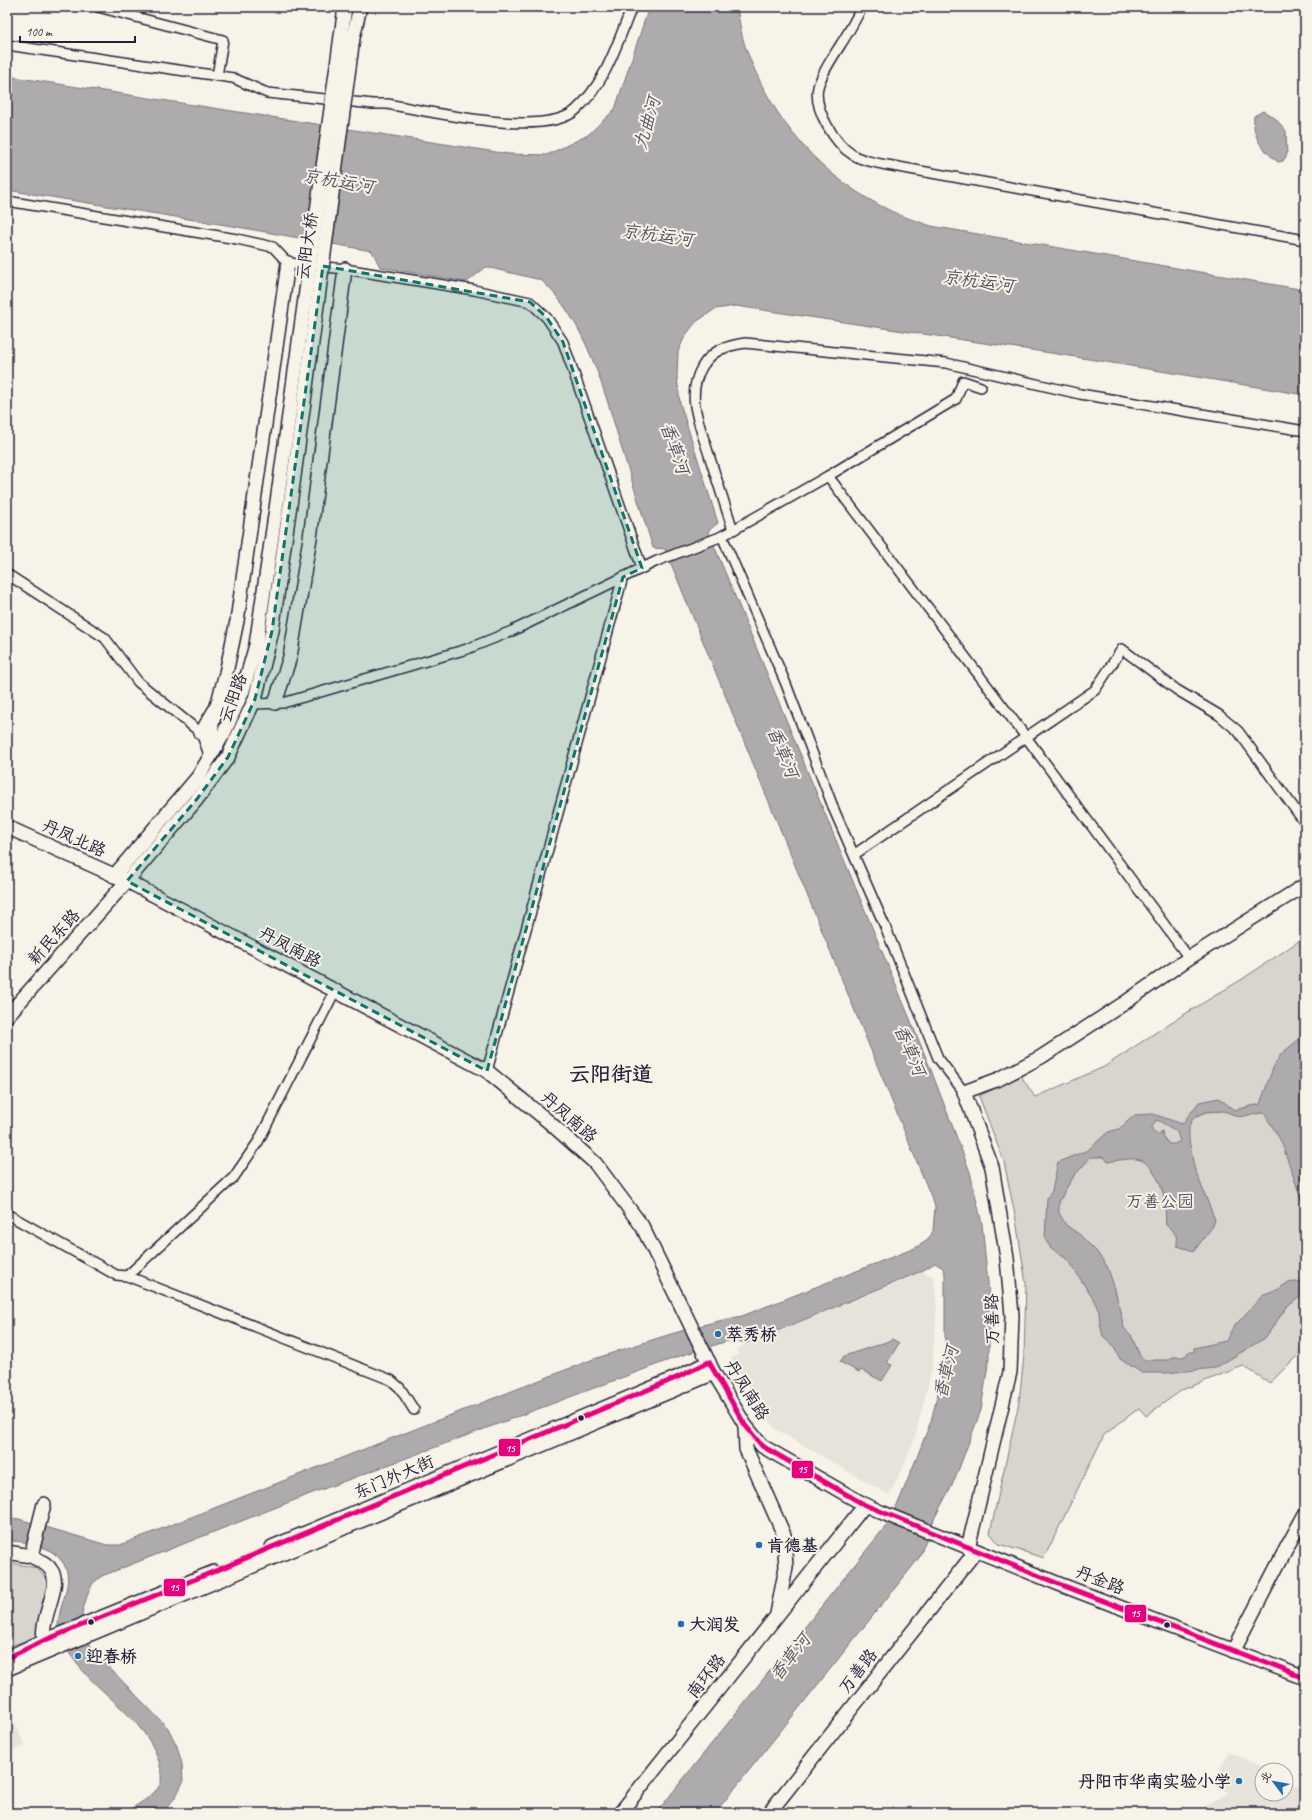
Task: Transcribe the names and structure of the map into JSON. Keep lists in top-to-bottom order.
{
  "streets": {
    "street": [
      "云阳大桥",
      "云阳路",
      "丹凤北路",
      "新民东路",
      "丹凤南路",
      "万善路",
      "东门外大街",
      "丹金路",
      "南环路"
    ]
  },
  "crossings": [
    ["云阳大桥", "云阳路"],
    ["云阳路", "丹凤北路"],
    ["云阳路", "新民东路"],
    ["云阳路", "丹凤南路"],
    ["丹凤北路", "新民东路"],
    ["丹凤北路", "丹凤南路"],
    ["新民东路", "丹凤南路"],
    ["丹凤南路", "东门外大街"],
    ["丹凤南路", "丹金路"],
    ["丹凤南路", "南环路"],
    ["万善路", "丹金路"]
  ],
  "districts": ["云阳街道"],
  "water": ["九曲河", "京杭运河", "香草河"],
  "parks": ["万善公园"],
  "places": [
    "萃秀桥",
    "肯德基",
    "大润发",
    "迎春桥",
    "丹阳市华南实验小学"
  ],
  "lines": ["transit line 15"],
  "scale_bar": "100 m",
  "north": "top left"
}
